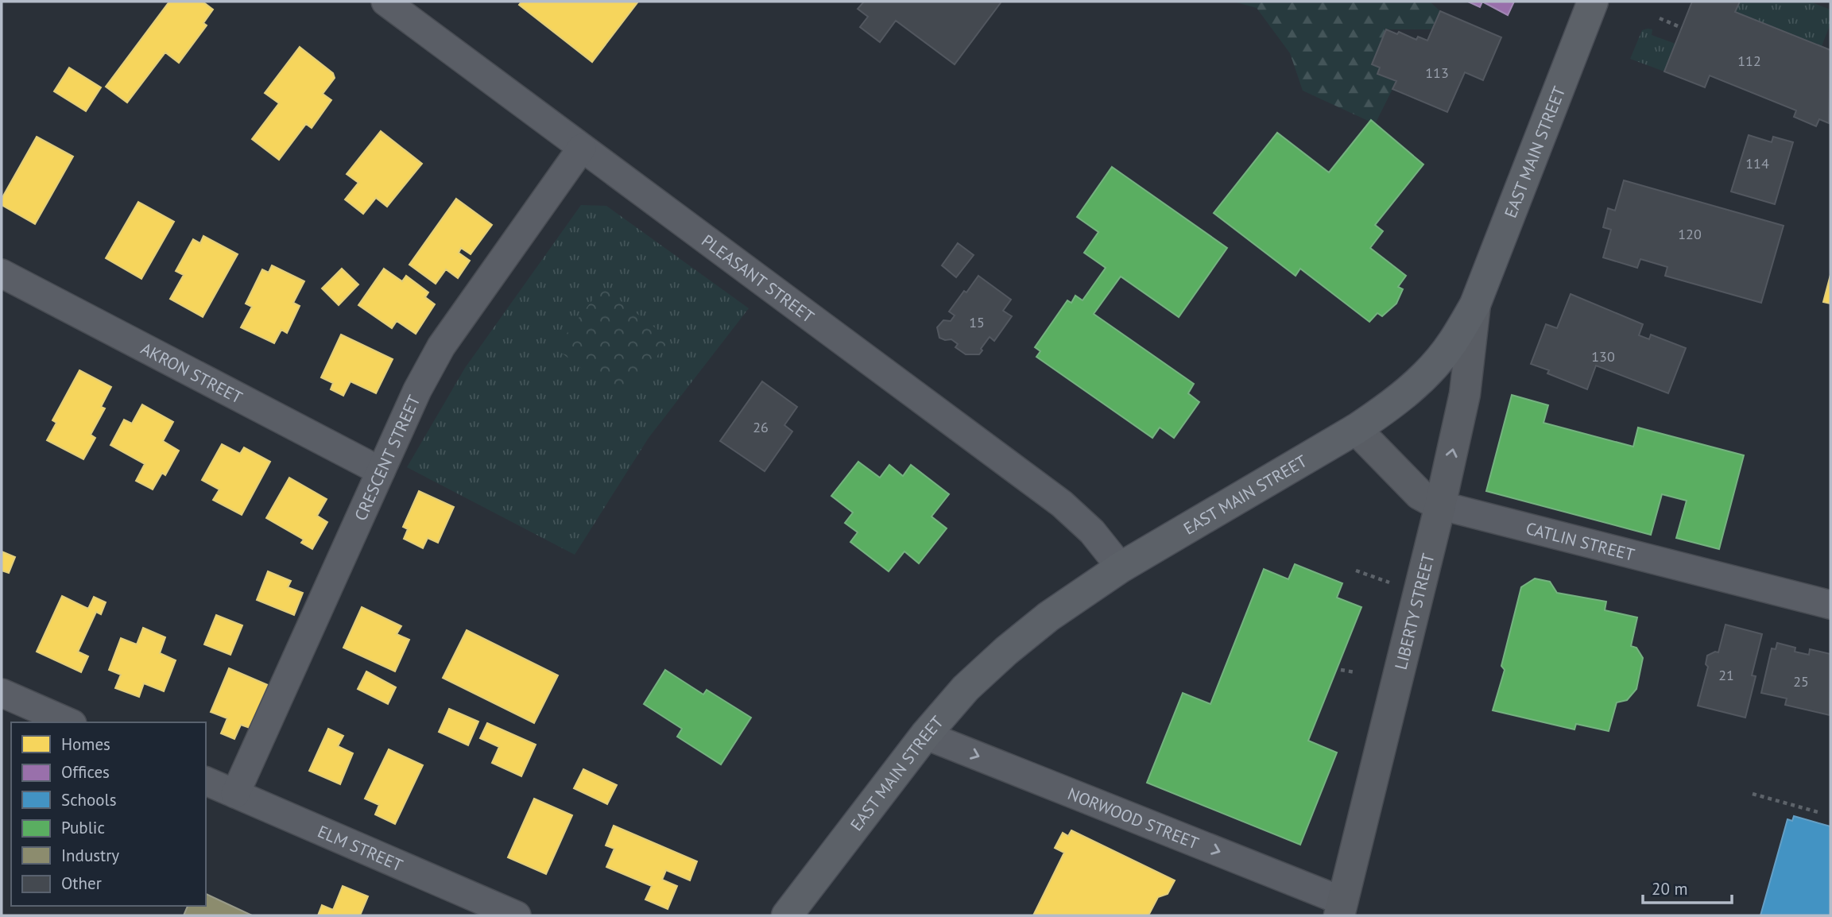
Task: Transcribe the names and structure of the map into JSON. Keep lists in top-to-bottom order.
{
  "streets": {
    "main road": ["EAST MAIN STREET", "CATLIN STREET", "LIBERTY STREET"],
    "street": [
      "PLEASANT STREET",
      "AKRON STREET",
      "CRESCENT STREET",
      "NORWOOD STREET",
      "ELM STREET"
    ]
  },
  "crossings": [
    ["EAST MAIN STREET", "PLEASANT STREET"],
    ["EAST MAIN STREET", "CATLIN STREET"],
    ["EAST MAIN STREET", "LIBERTY STREET"],
    ["EAST MAIN STREET", "NORWOOD STREET"],
    ["PLEASANT STREET", "CRESCENT STREET"],
    ["AKRON STREET", "CRESCENT STREET"],
    ["CRESCENT STREET", "ELM STREET"],
    ["CATLIN STREET", "LIBERTY STREET"],
    ["LIBERTY STREET", "NORWOOD STREET"]
  ],
  "one_way": ["NORWOOD STREET"],
  "house_numbers": [
    "112",
    "113",
    "114",
    "120",
    "15",
    "130",
    "26",
    "21",
    "25"
  ],
  "legend": [
    "Homes",
    "Offices",
    "Schools",
    "Public",
    "Industry",
    "Other"
  ],
  "scale_bar": "20 m"
}
